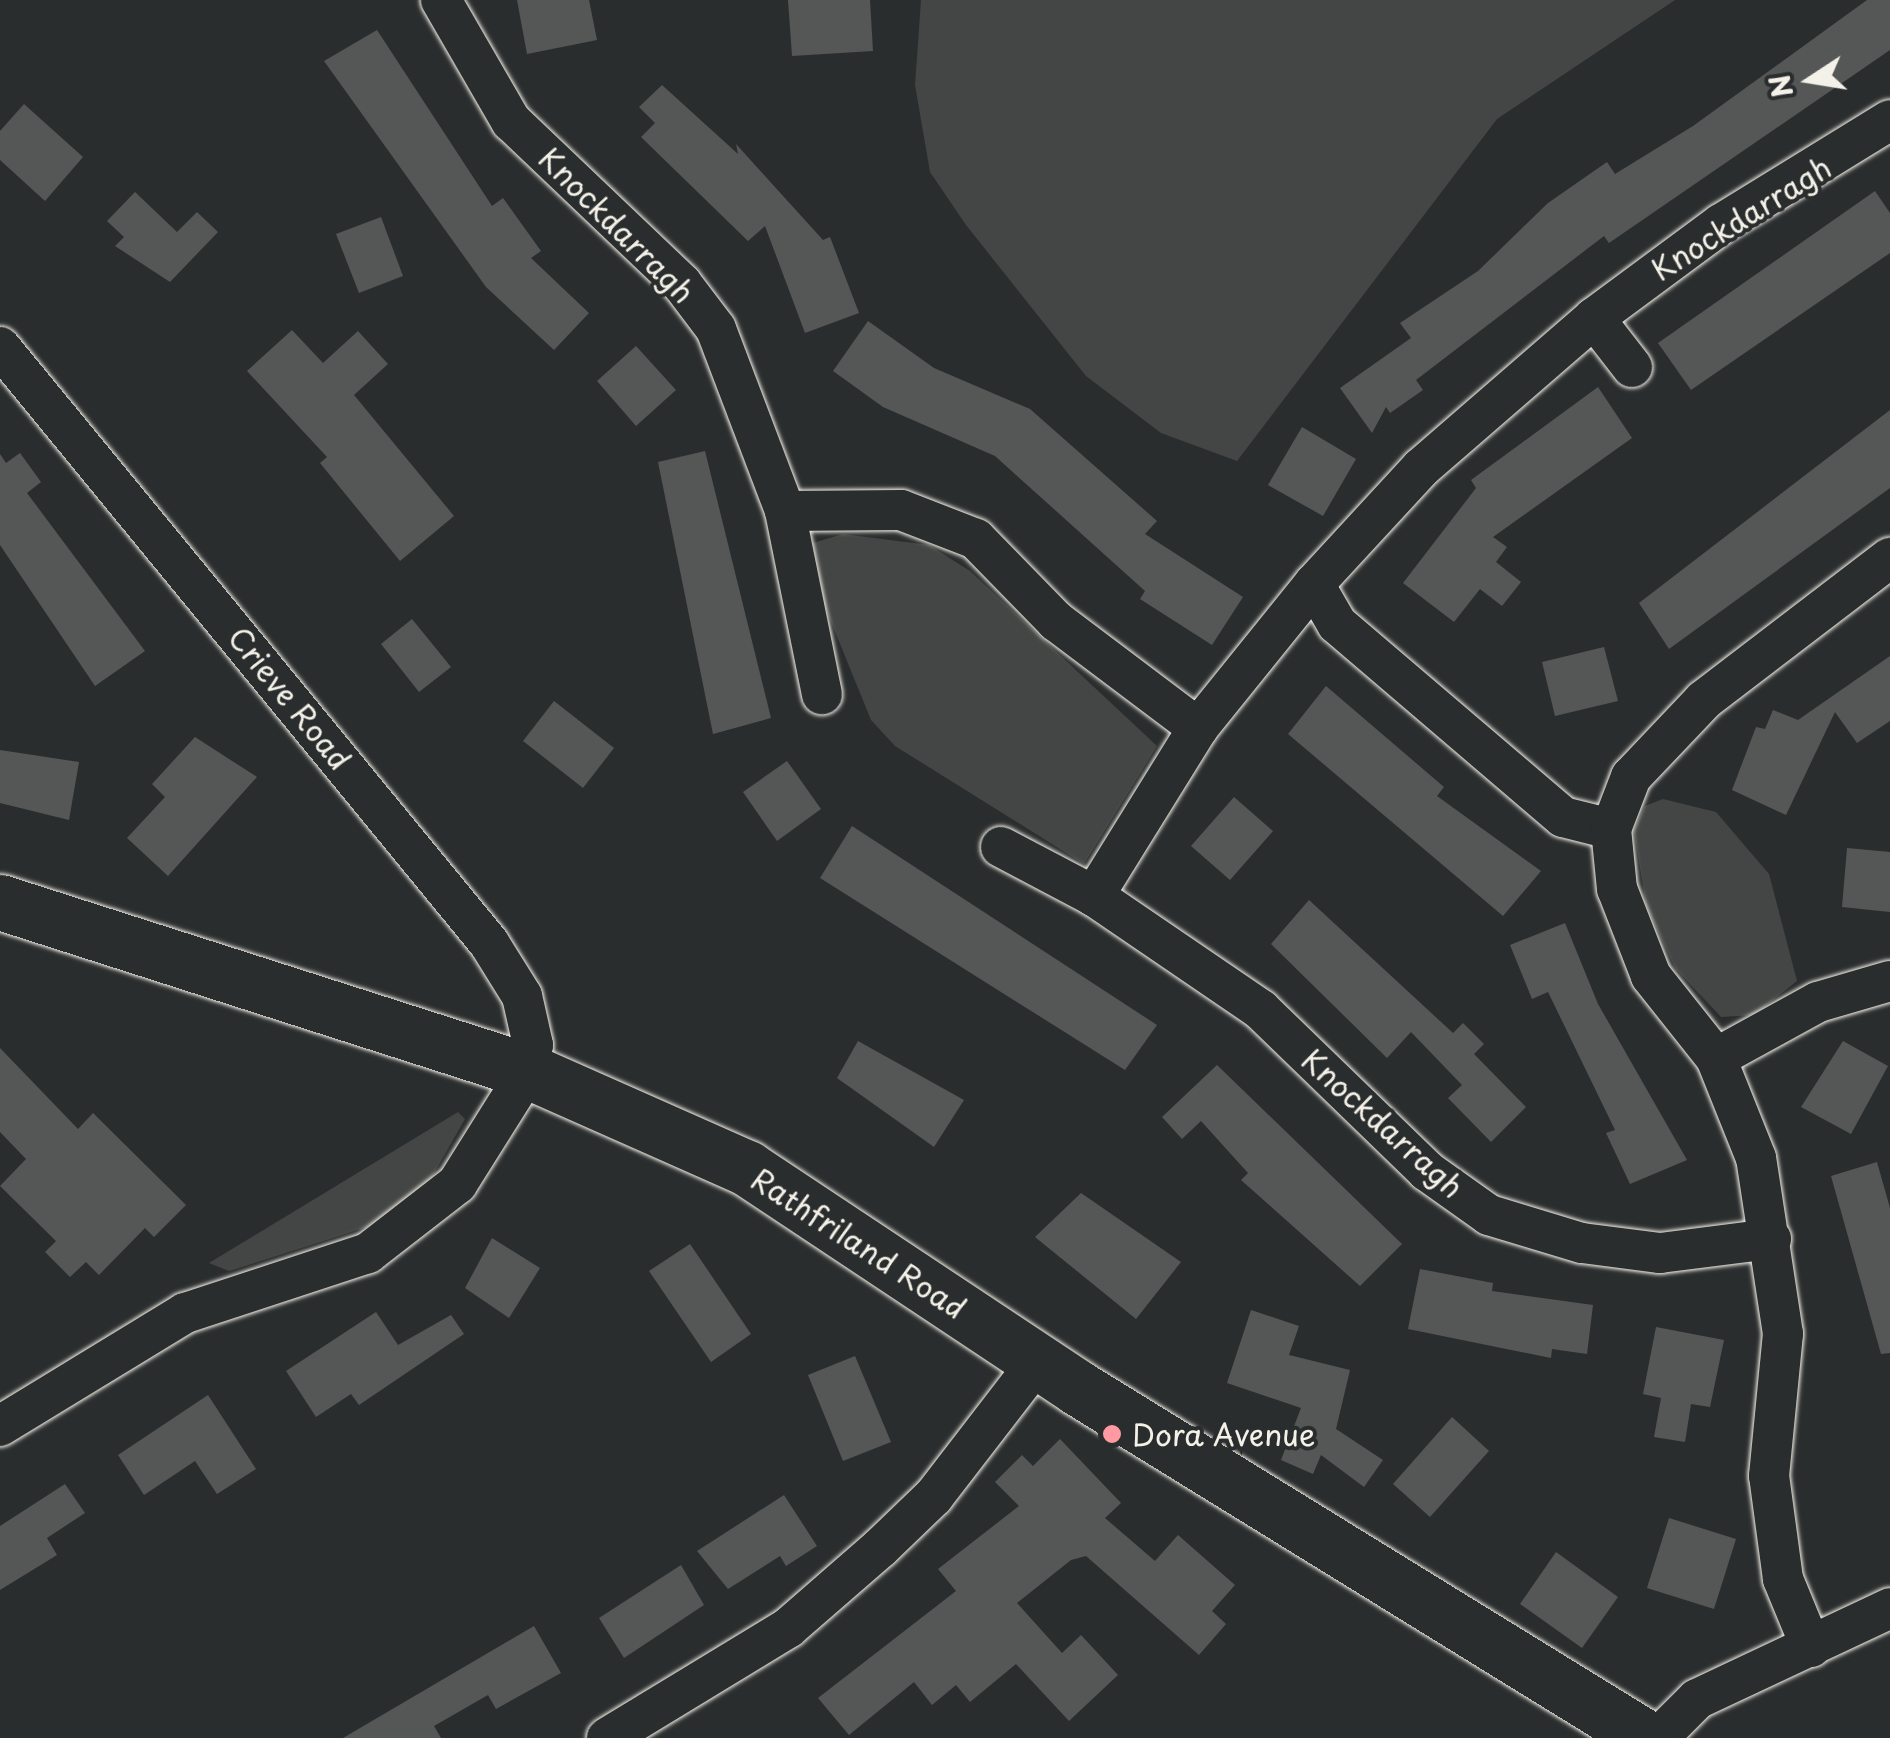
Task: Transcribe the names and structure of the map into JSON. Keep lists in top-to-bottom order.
{
  "streets": {
    "main road": ["Rathfriland Road"],
    "street": ["Knockdarragh", "Crieve Road"]
  },
  "crossings": [
    ["Crieve Road", "Rathfriland Road"]
  ],
  "places": ["Dora Avenue"],
  "north": "left"
}
